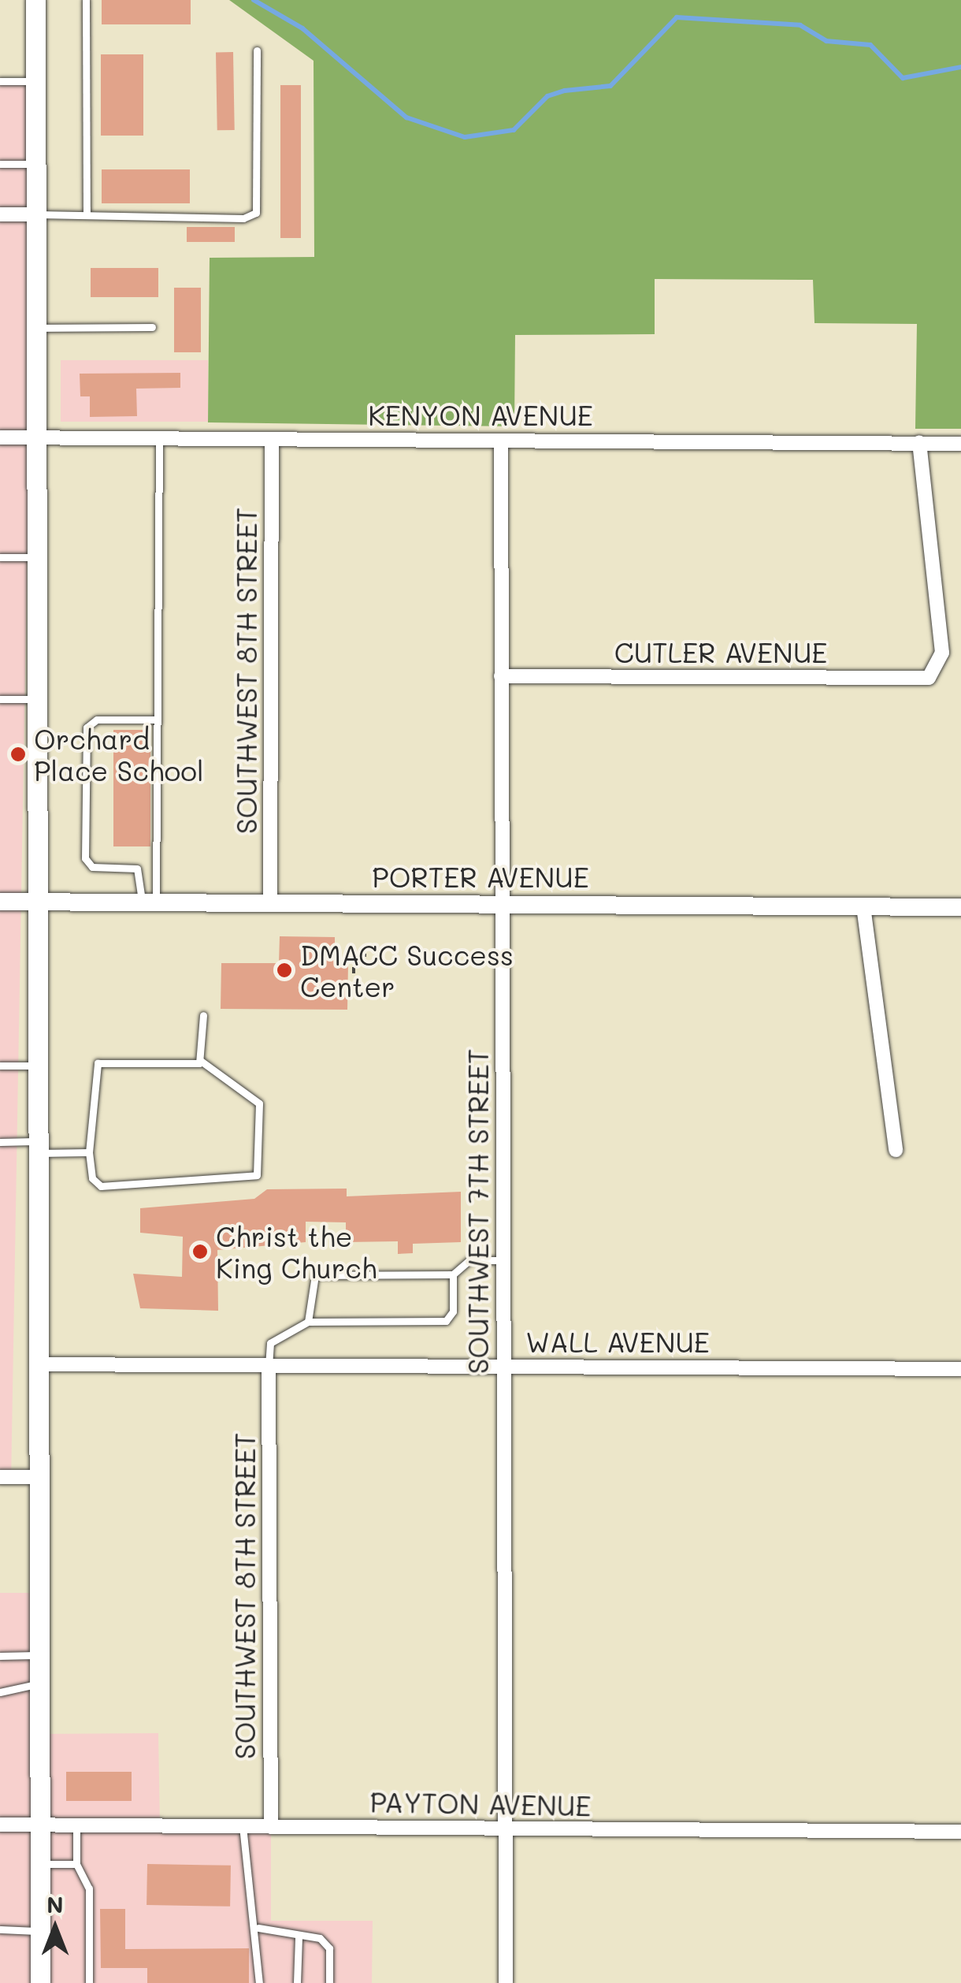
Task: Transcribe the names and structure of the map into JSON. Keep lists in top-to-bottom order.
{
  "streets": {
    "street": [
      "KENYON AVENUE",
      "CUTLER AVENUE",
      "SOUTHWEST 8TH STREET",
      "PORTER AVENUE",
      "SOUTHWEST 7TH STREET",
      "WALL AVENUE",
      "PAYTON AVENUE"
    ]
  },
  "crossings": [
    ["KENYON AVENUE", "CUTLER AVENUE"],
    ["KENYON AVENUE", "SOUTHWEST 8TH STREET"],
    ["KENYON AVENUE", "SOUTHWEST 7TH STREET"],
    ["CUTLER AVENUE", "SOUTHWEST 7TH STREET"],
    ["SOUTHWEST 8TH STREET", "PORTER AVENUE"],
    ["SOUTHWEST 8TH STREET", "WALL AVENUE"],
    ["SOUTHWEST 8TH STREET", "PAYTON AVENUE"],
    ["PORTER AVENUE", "SOUTHWEST 7TH STREET"],
    ["SOUTHWEST 7TH STREET", "WALL AVENUE"],
    ["SOUTHWEST 7TH STREET", "PAYTON AVENUE"]
  ],
  "places": ["Orchard Place School", "DMACC Success Center", "Christ the King Church"],
  "north": "top"
}
